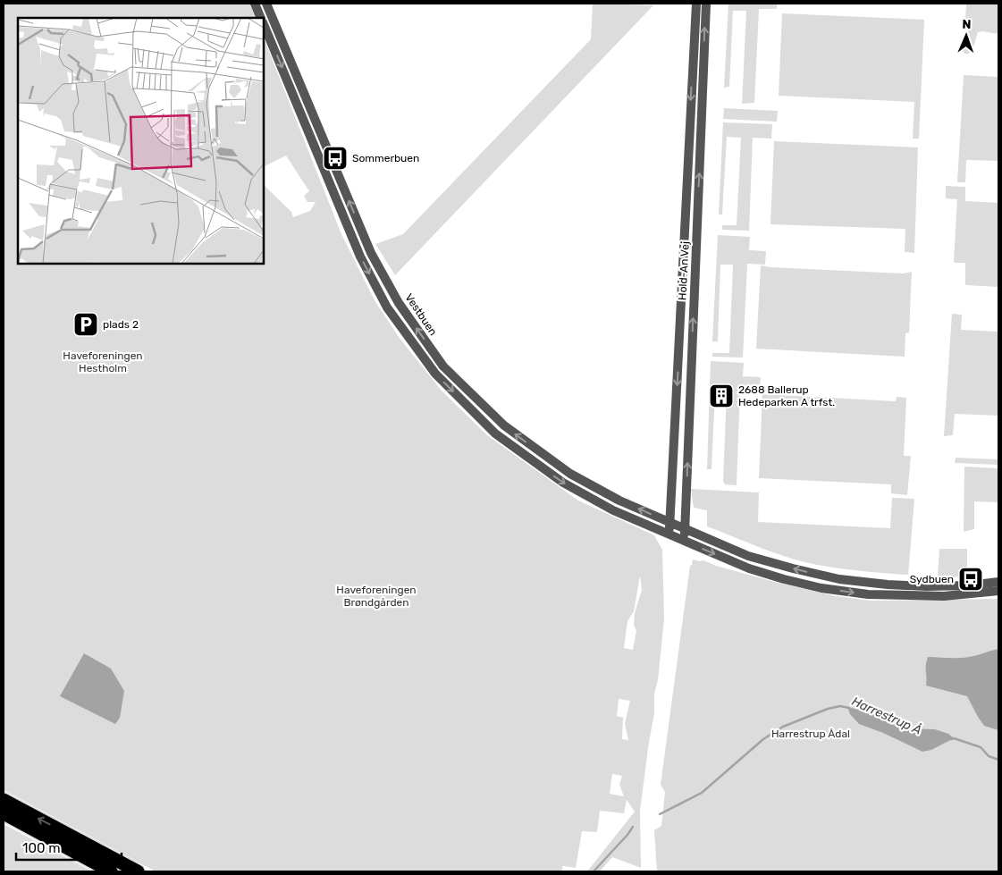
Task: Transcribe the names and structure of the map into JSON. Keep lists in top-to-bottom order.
{
  "streets": {
    "street": ["Hold-An Vej", "Vestbuen"]
  },
  "crossings": [
    ["Hold-An Vej", "Vestbuen"]
  ],
  "water": ["Harrestrup Å"],
  "parks": ["Haveforeningen Hestholm", "Haveforeningen Brøndgården", "Harrestrup Ådal"],
  "places": {
    "bus stop": ["Sommerbuen", "Sydbuen"],
    "parking": ["plads 2"],
    "building": ["2688 Ballerup Hedeparken A trfst."]
  },
  "scale_bar": "100 m",
  "north": "top"
}
